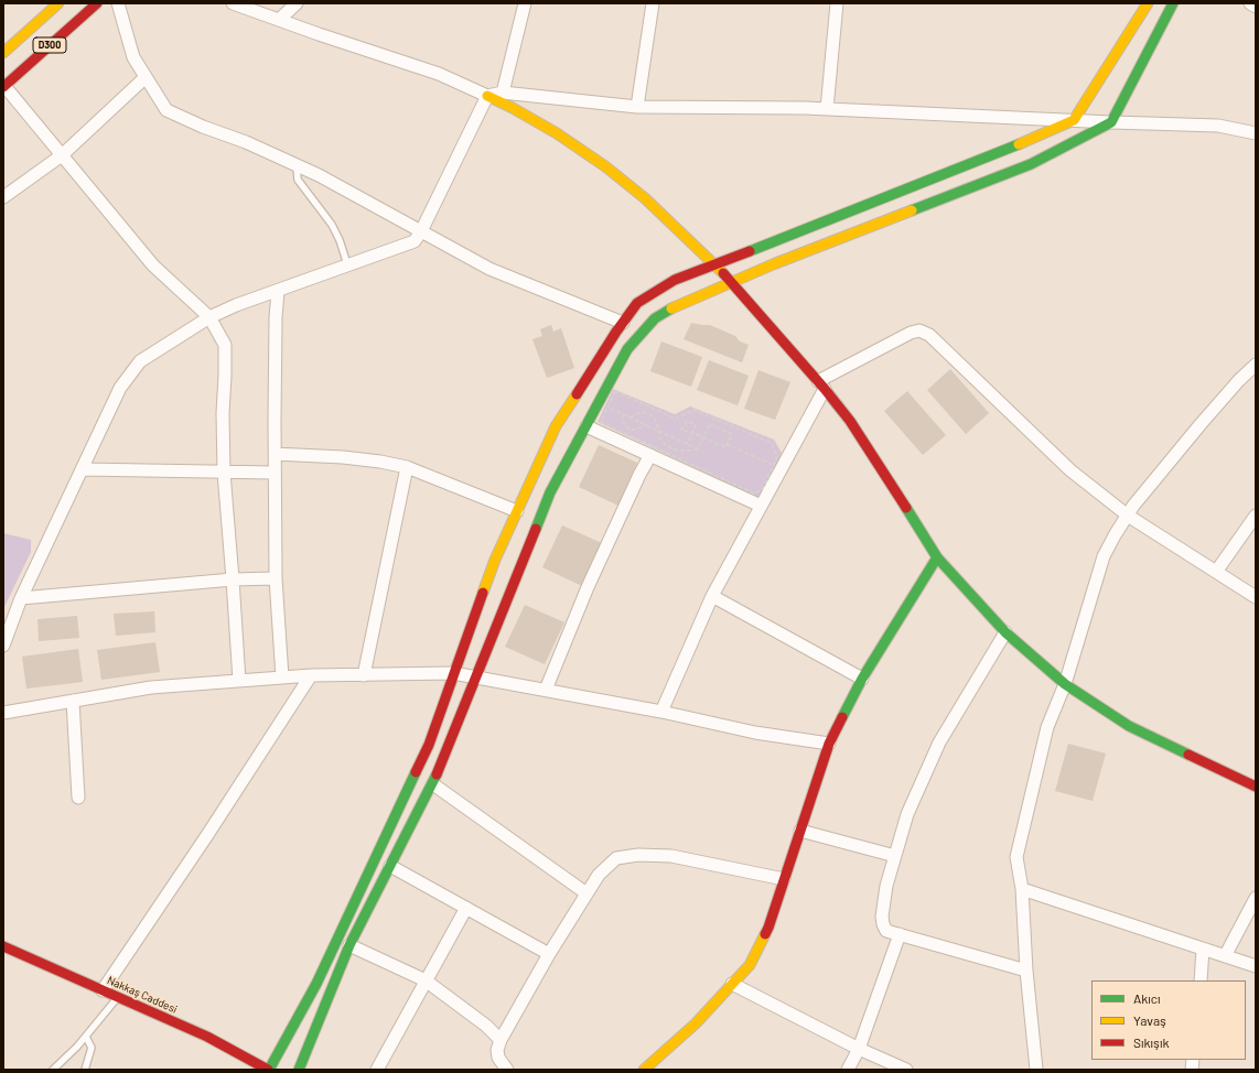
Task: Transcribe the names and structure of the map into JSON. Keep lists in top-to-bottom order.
{
  "streets": {
    "main road": ["D300", "Nakkaş Caddesi"]
  },
  "legend": ["Akıcı", "Yavaş", "Sıkışık"]
}
